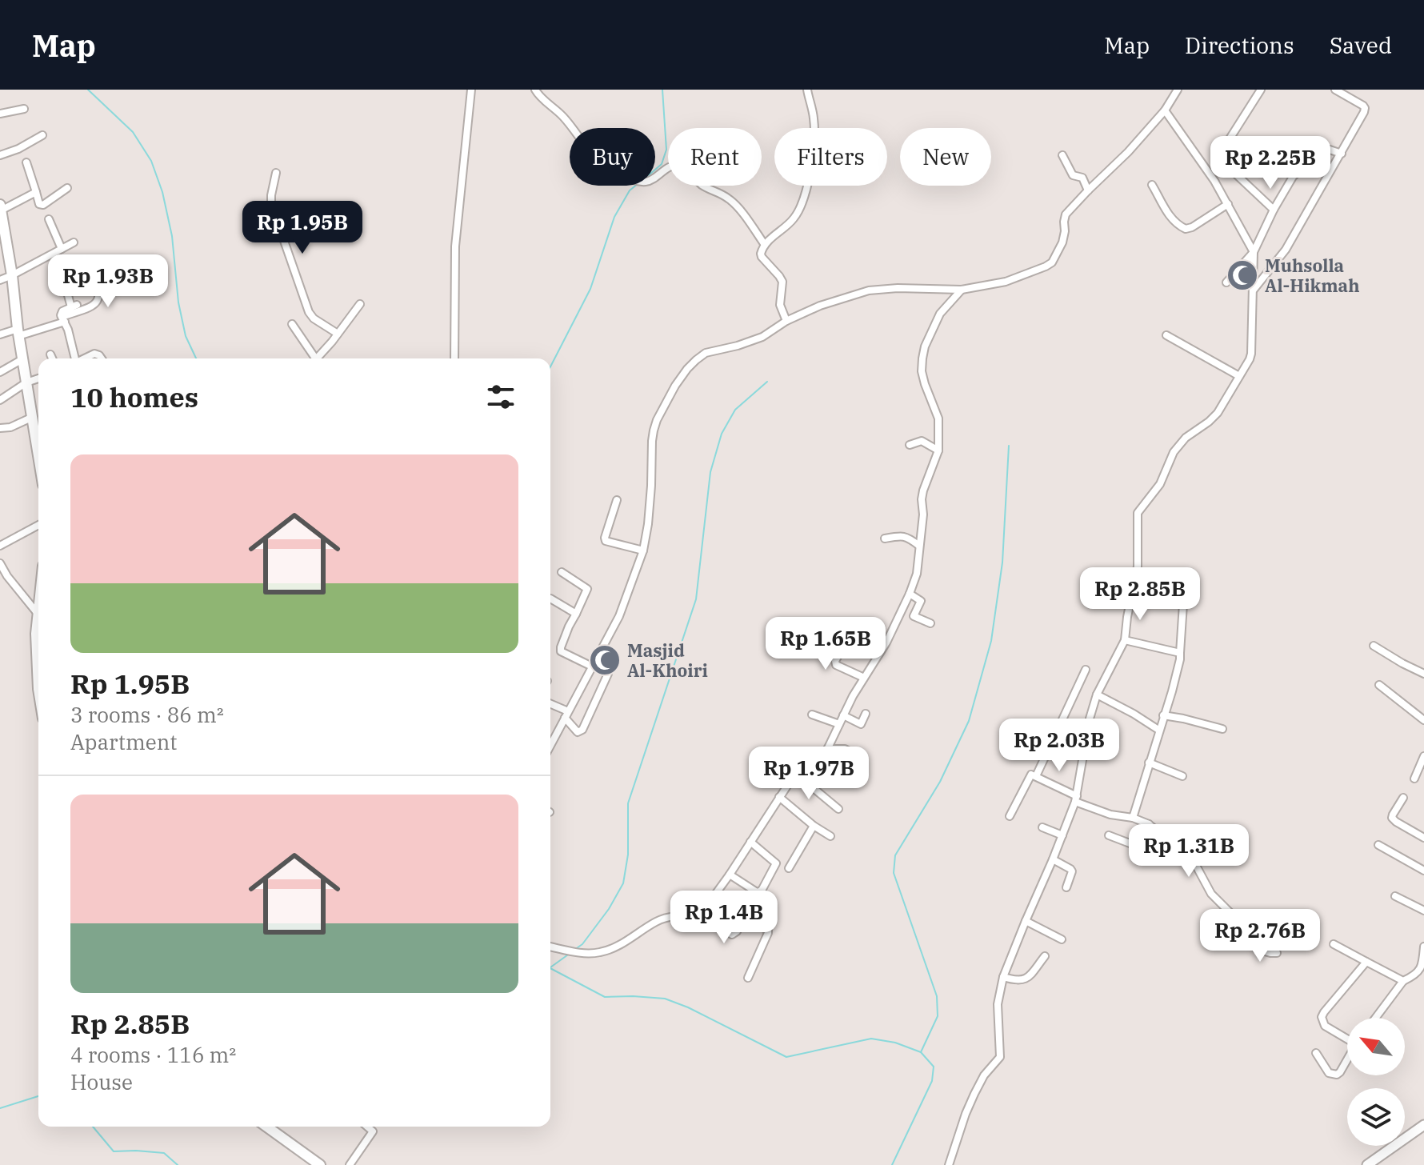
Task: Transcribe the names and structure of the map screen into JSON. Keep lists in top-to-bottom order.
{
  "places": {
    "mosque": ["Muhsolla Al-Hikmah", "Masjid Al-Khoiri"]
  },
  "north": "top left",
  "page": {
    "header": "Map",
    "nav": ["Map", "Directions", "Saved"],
    "chip": [
      "Buy",
      "Rent",
      "Filters",
      "New"
    ],
    "price": [
      "Rp 2.25B",
      "Rp 1.95B",
      "Rp 1.93B",
      "Rp 2.85B",
      "Rp 1.65B",
      "Rp 2.03B",
      "Rp 1.97B",
      "Rp 1.31B",
      "Rp 1.4B",
      "Rp 2.76B"
    ],
    "heading": "10 homes",
    "list": [
      {
        "name": "Rp 1.95B",
        "note": "3 rooms · 86 m² · Apartment"
      },
      {
        "name": "Rp 2.85B",
        "note": "4 rooms · 116 m² · House"
      }
    ]
  }
}
